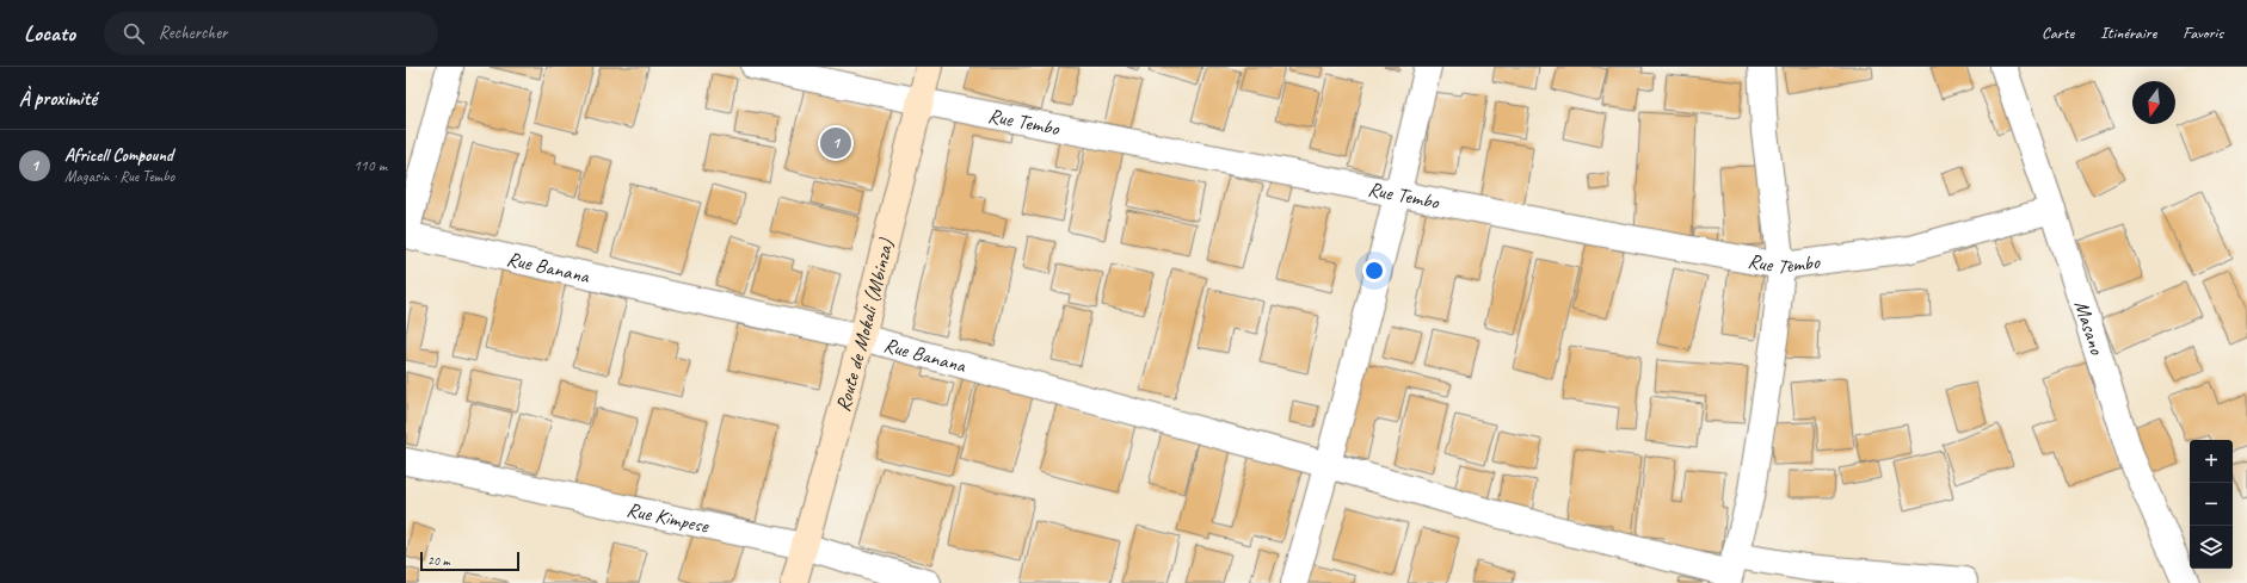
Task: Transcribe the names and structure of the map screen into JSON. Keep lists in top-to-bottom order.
{
  "streets": {
    "street": [
      "Rue Tembo",
      "Rue Banana",
      "Route de Mokali (Mbinza)",
      "Masano",
      "Rue Kimpese"
    ]
  },
  "crossings": [
    ["Rue Tembo", "Route de Mokali (Mbinza)"],
    ["Rue Tembo", "Masano"],
    ["Rue Banana", "Route de Mokali (Mbinza)"],
    ["Route de Mokali (Mbinza)", "Rue Kimpese"]
  ],
  "scale_bar": "20 m",
  "north": "bottom",
  "page": {
    "header": "Locato",
    "search": "Rechercher",
    "nav": ["Carte", "Itinéraire", "Favoris"],
    "heading": "À proximité",
    "pins": "1",
    "list": [
      {
        "mark": "1",
        "name": "Africell Compound",
        "note": "Magasin · Rue Tembo",
        "value": "110 m"
      }
    ],
    "map_buttons": ["+", "−"],
    "scale": "20 m"
  }
}
